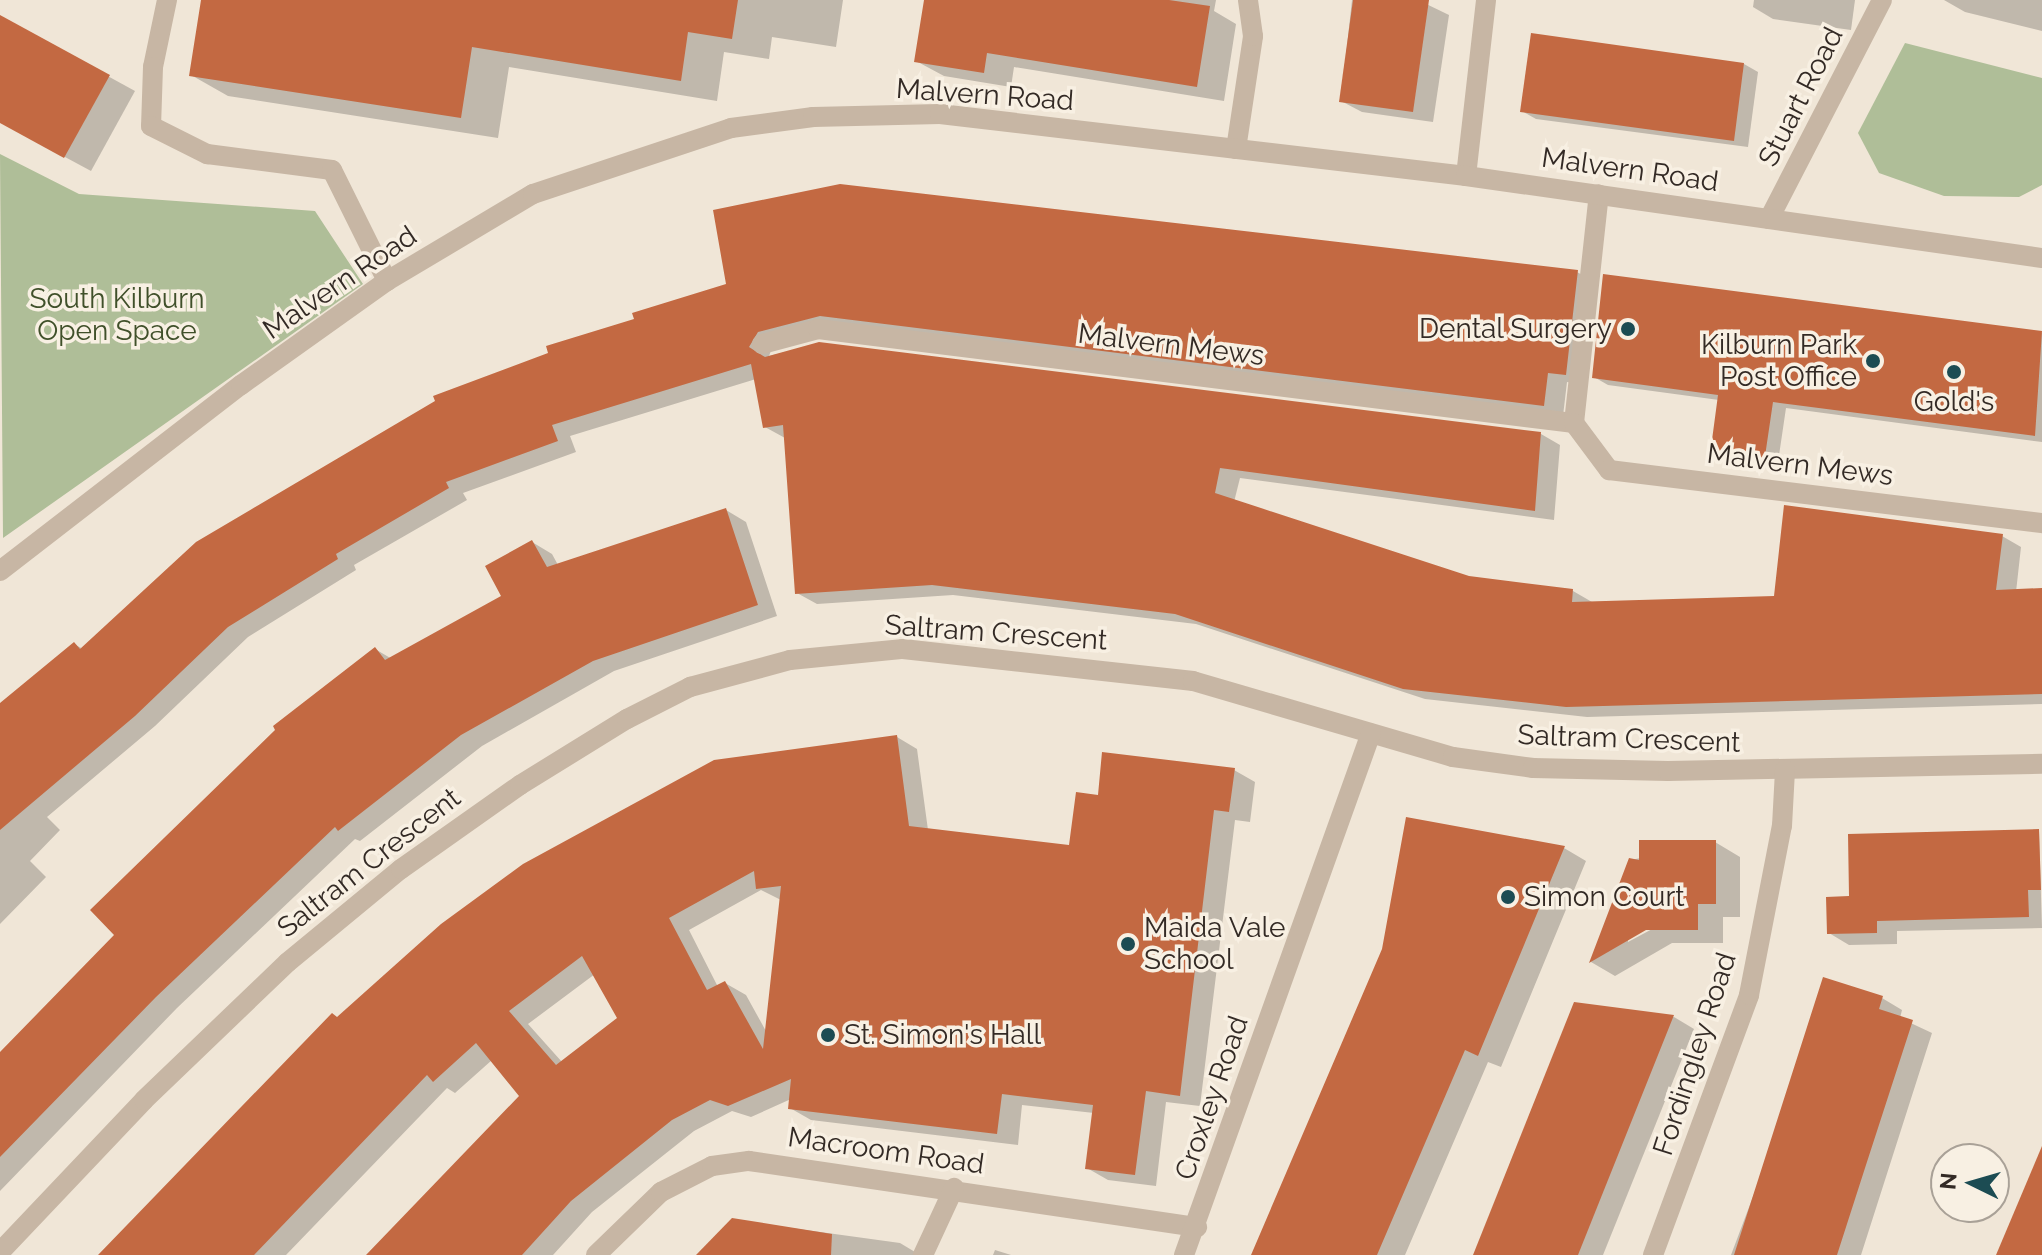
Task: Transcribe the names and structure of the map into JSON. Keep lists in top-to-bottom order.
{
  "streets": {
    "street": [
      "Malvern Road",
      "Stuart Road",
      "Malvern Mews",
      "Saltram Crescent",
      "Fordingley Road",
      "Croxley Road",
      "Macroom Road"
    ]
  },
  "crossings": [
    ["Malvern Road", "Stuart Road"],
    ["Saltram Crescent", "Fordingley Road"],
    ["Saltram Crescent", "Croxley Road"],
    ["Croxley Road", "Macroom Road"]
  ],
  "parks": ["South Kilburn Open Space"],
  "places": [
    "Dental Surgery",
    "Kilburn Park Post Office",
    "Gold's",
    "Simon Court",
    "Maida Vale School",
    "St. Simon's Hall"
  ],
  "north": "left"
}
